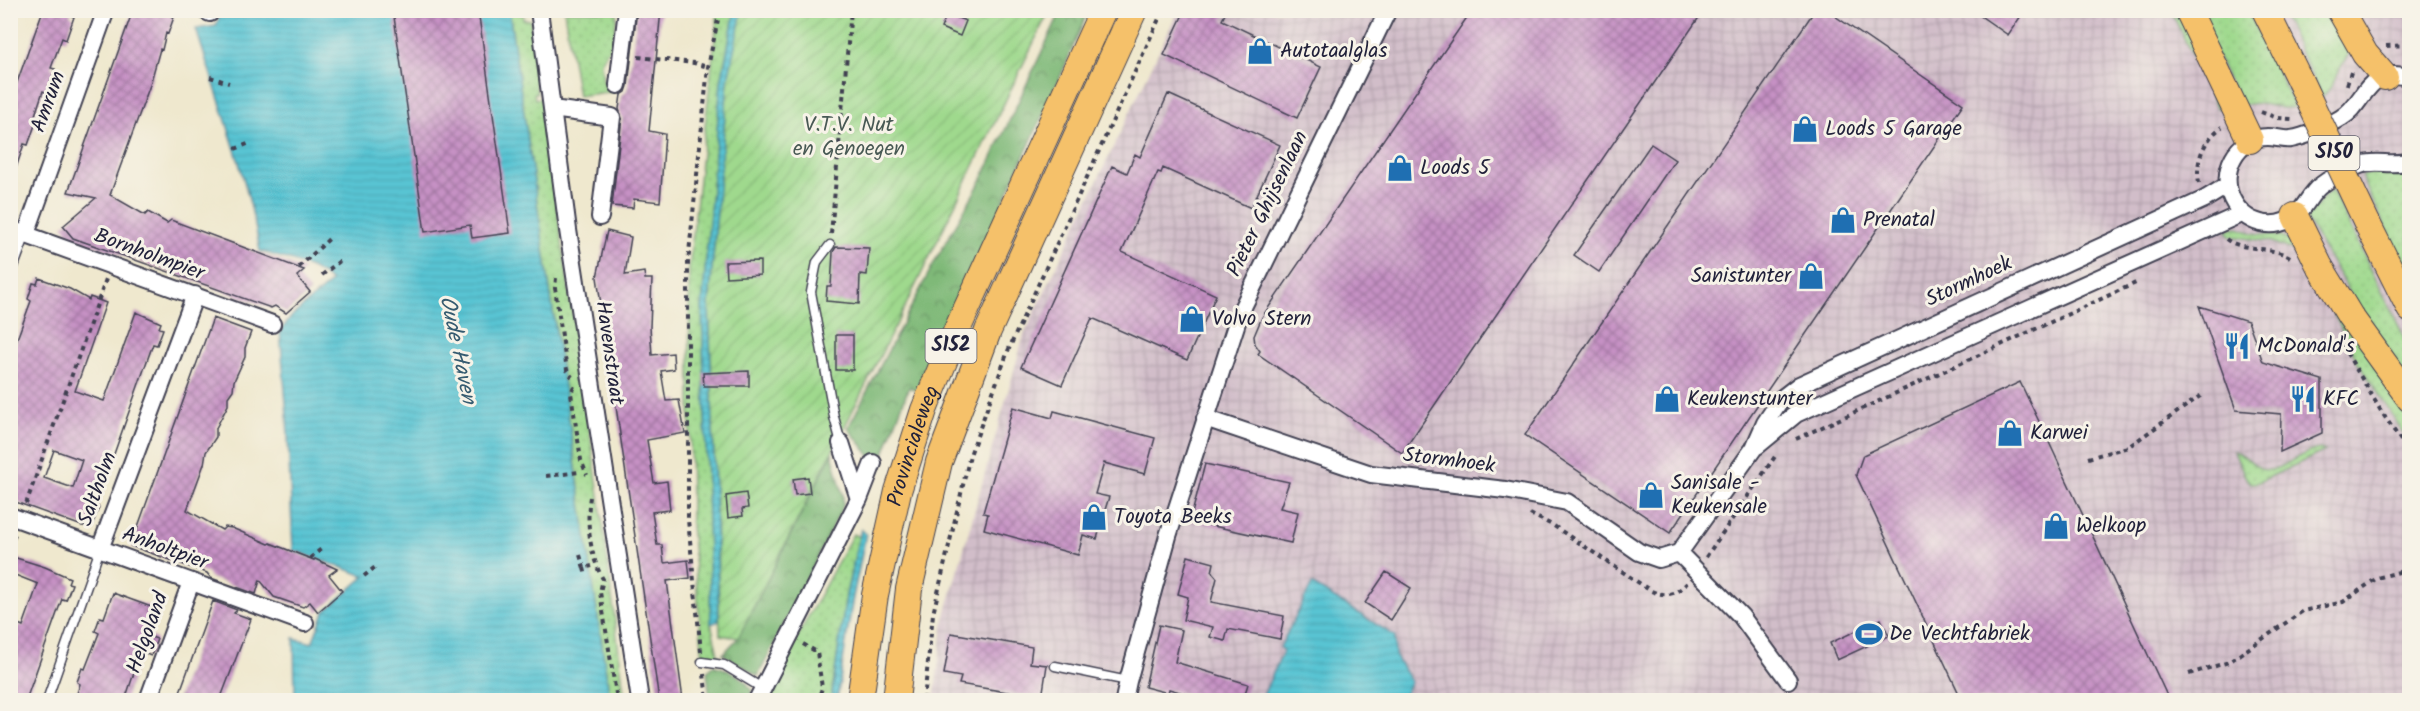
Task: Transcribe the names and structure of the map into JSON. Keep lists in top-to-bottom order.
{
  "streets": {
    "main road": ["S150", "S152", "Provincialeweg"],
    "street": [
      "Amrum",
      "Pieter Ghijsenlaan",
      "Bornholmpier",
      "Stormhoek",
      "Havenstraat",
      "Saltholm",
      "Anholtpier",
      "Helgoland"
    ]
  },
  "crossings": [
    ["Amrum", "Bornholmpier"],
    ["Pieter Ghijsenlaan", "Stormhoek"],
    ["Bornholmpier", "Saltholm"],
    ["Saltholm", "Anholtpier"],
    ["Anholtpier", "Helgoland"]
  ],
  "water": ["Oude Haven"],
  "parks": ["V.T.V. Nut en Genoegen"],
  "places": {
    "shop": [
      "Autotaalglas",
      "Loods 5 Garage",
      "Loods 5",
      "Prenatal",
      "Sanistunter",
      "Volvo Stern",
      "Keukenstunter",
      "Karwei",
      "Sanisale - Keukensale",
      "Toyota Beeks",
      "Welkoop"
    ],
    "restaurant": ["McDonald's", "KFC"],
    "sports": ["De Vechtfabriek"]
  }
}
